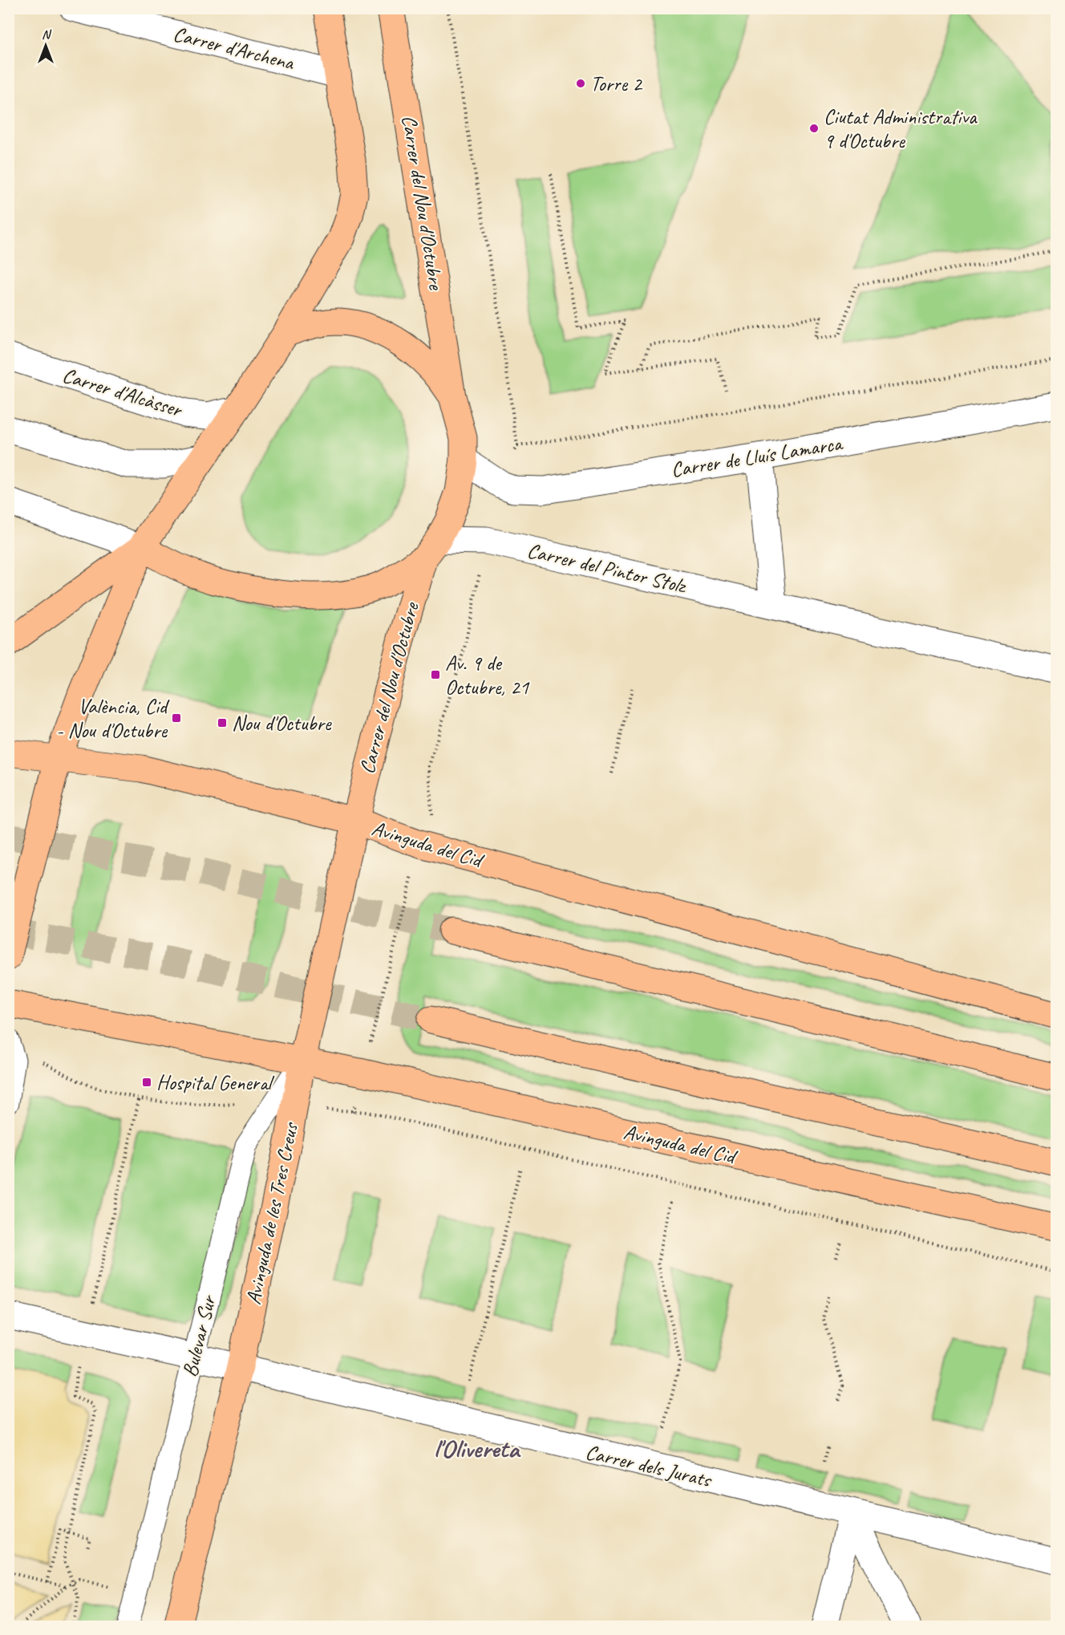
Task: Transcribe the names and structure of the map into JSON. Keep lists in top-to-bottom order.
{
  "streets": {
    "main road": ["Carrer del Nou d'Octubre", "Avinguda del Cid", "Avinguda de les Tres Creus"],
    "street": [
      "Carrer d'Archena",
      "Carrer d'Alcàsser",
      "Carrer de Lluís Lamarca",
      "Carrer del Pintor Stolz",
      "Carrer dels Jurats"
    ],
    "lane": ["Bulevar Sur"]
  },
  "crossings": [
    ["Carrer del Nou d'Octubre", "Carrer de Lluís Lamarca"],
    ["Carrer del Nou d'Octubre", "Carrer del Pintor Stolz"],
    ["Carrer del Nou d'Octubre", "Avinguda del Cid"],
    ["Avinguda del Cid", "Avinguda de les Tres Creus"],
    ["Avinguda del Cid", "Bulevar Sur"],
    ["Avinguda de les Tres Creus", "Bulevar Sur"],
    ["Avinguda de les Tres Creus", "Carrer dels Jurats"]
  ],
  "districts": ["l'Olivereta"],
  "places": {
    "other": ["Torre 2", "Ciutat Administrativa 9 d'Octubre"],
    "transit": [
      "Av. 9 de Octubre, 21",
      "València, Cid - Nou d'Octubre",
      "Nou d'Octubre",
      "Hospital General"
    ]
  },
  "north": "top"
}
